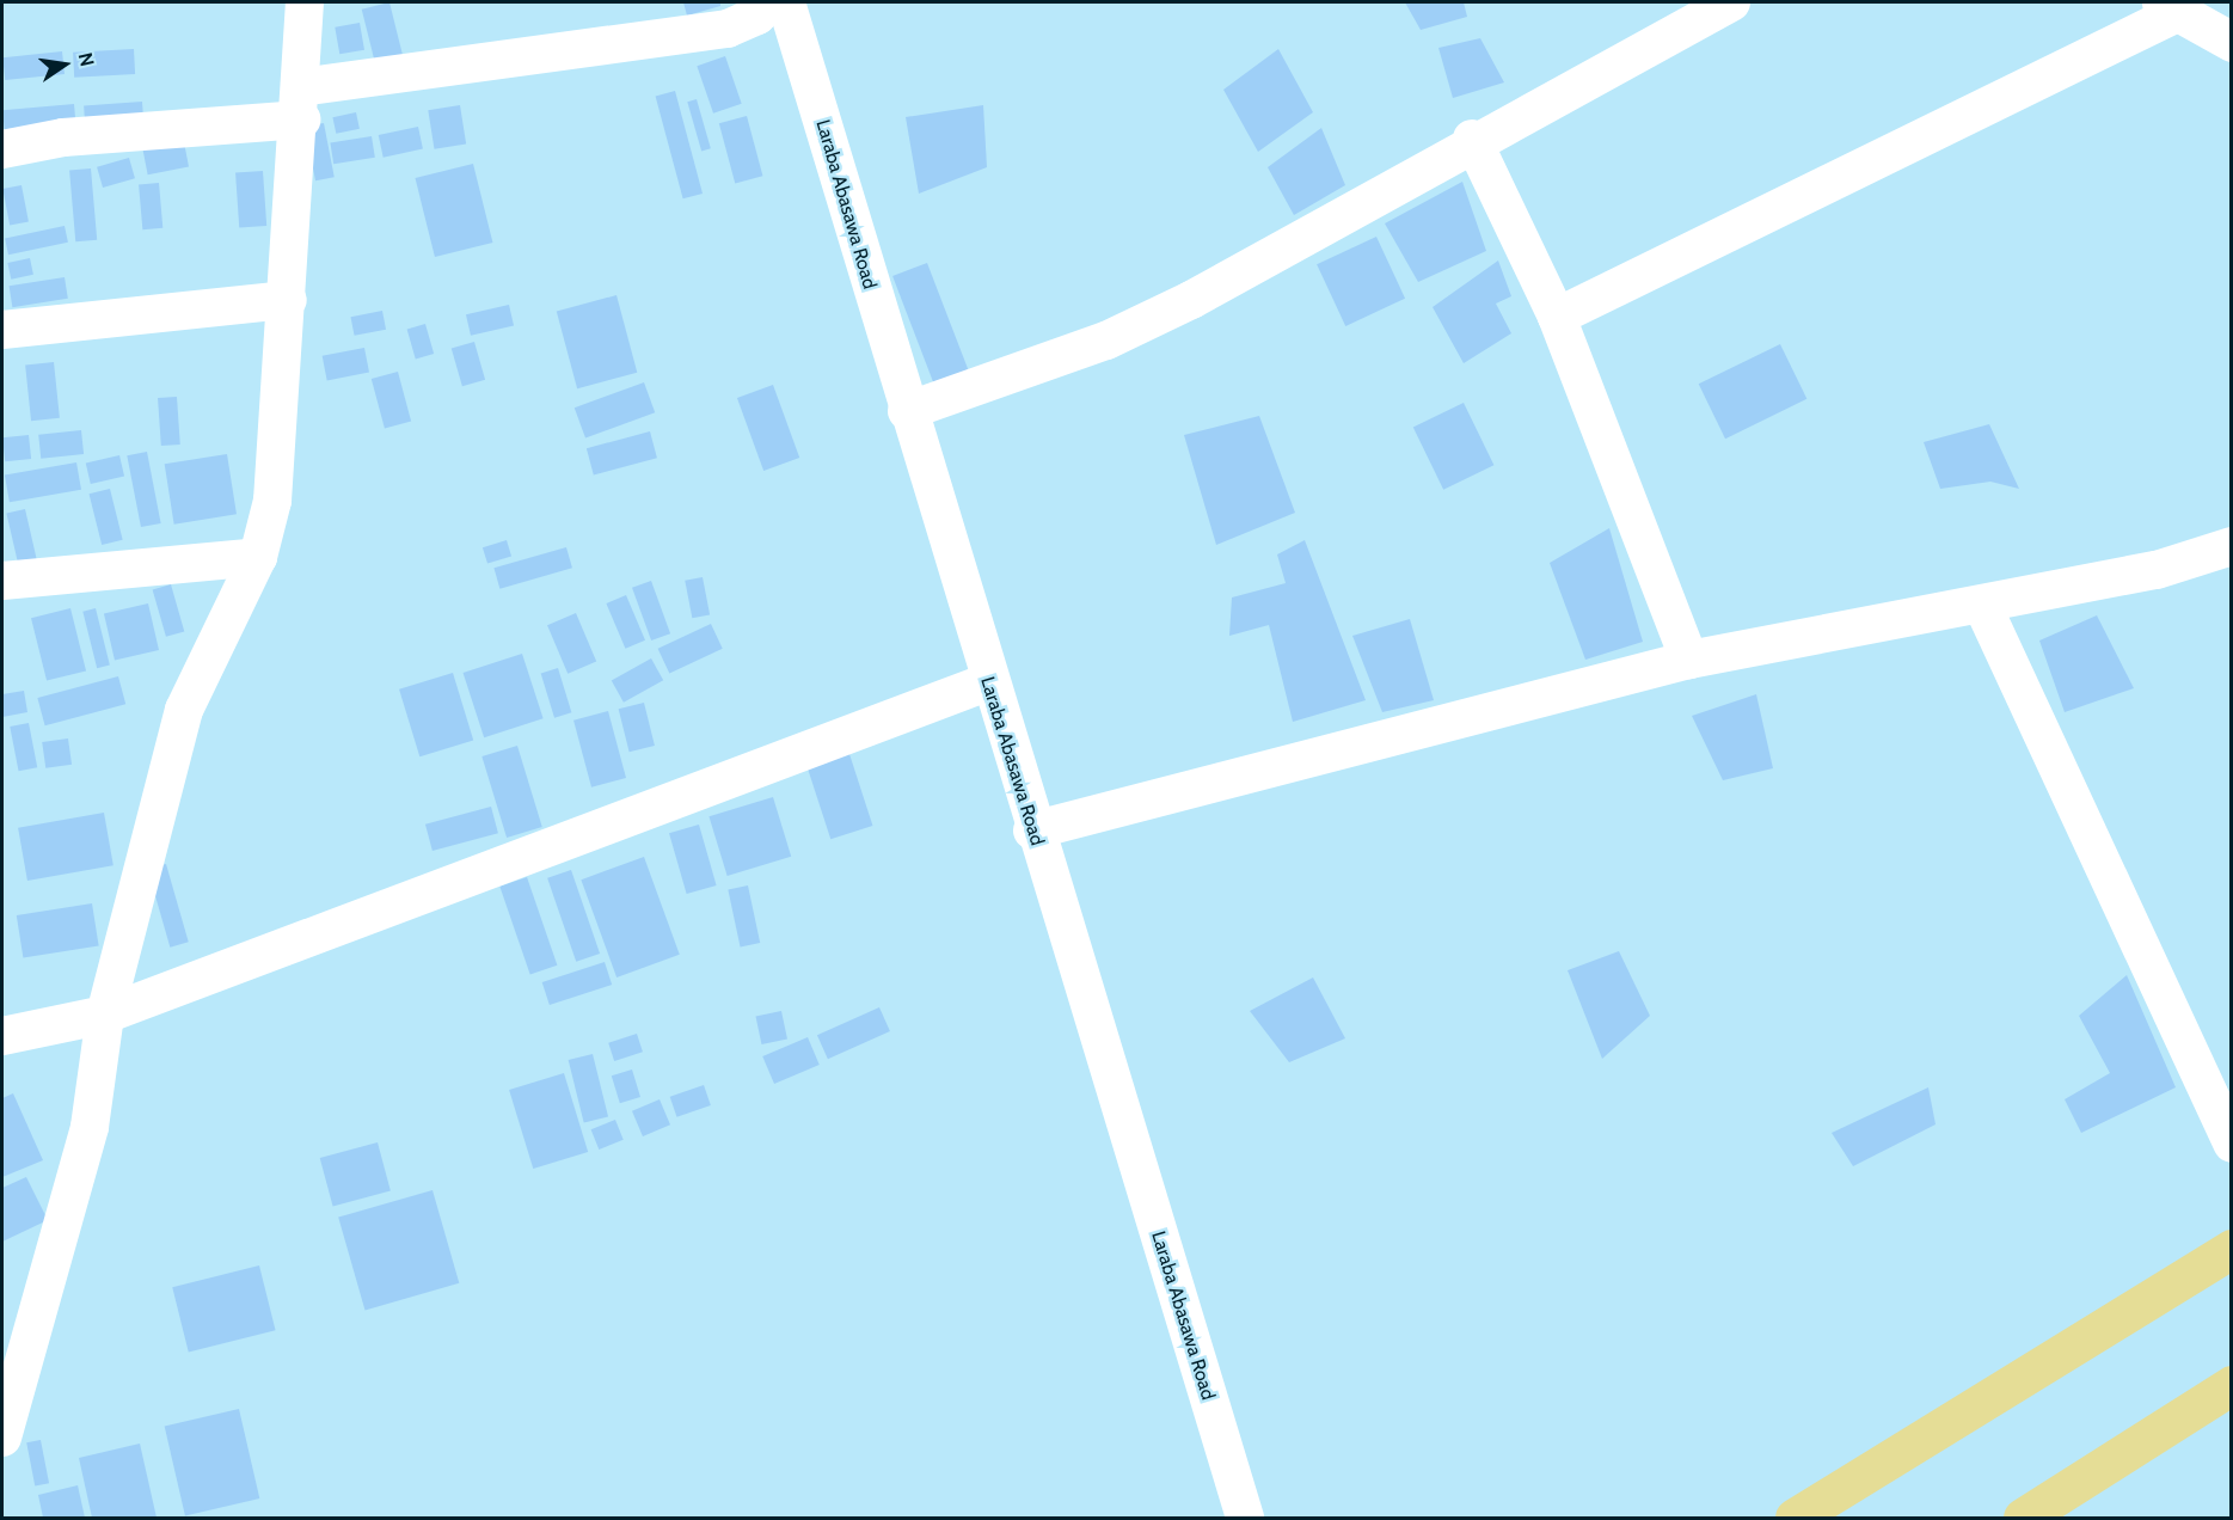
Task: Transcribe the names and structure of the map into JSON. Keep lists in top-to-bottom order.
{
  "streets": {
    "street": ["Laraba Abasawa Road"]
  },
  "north": "right"
}
